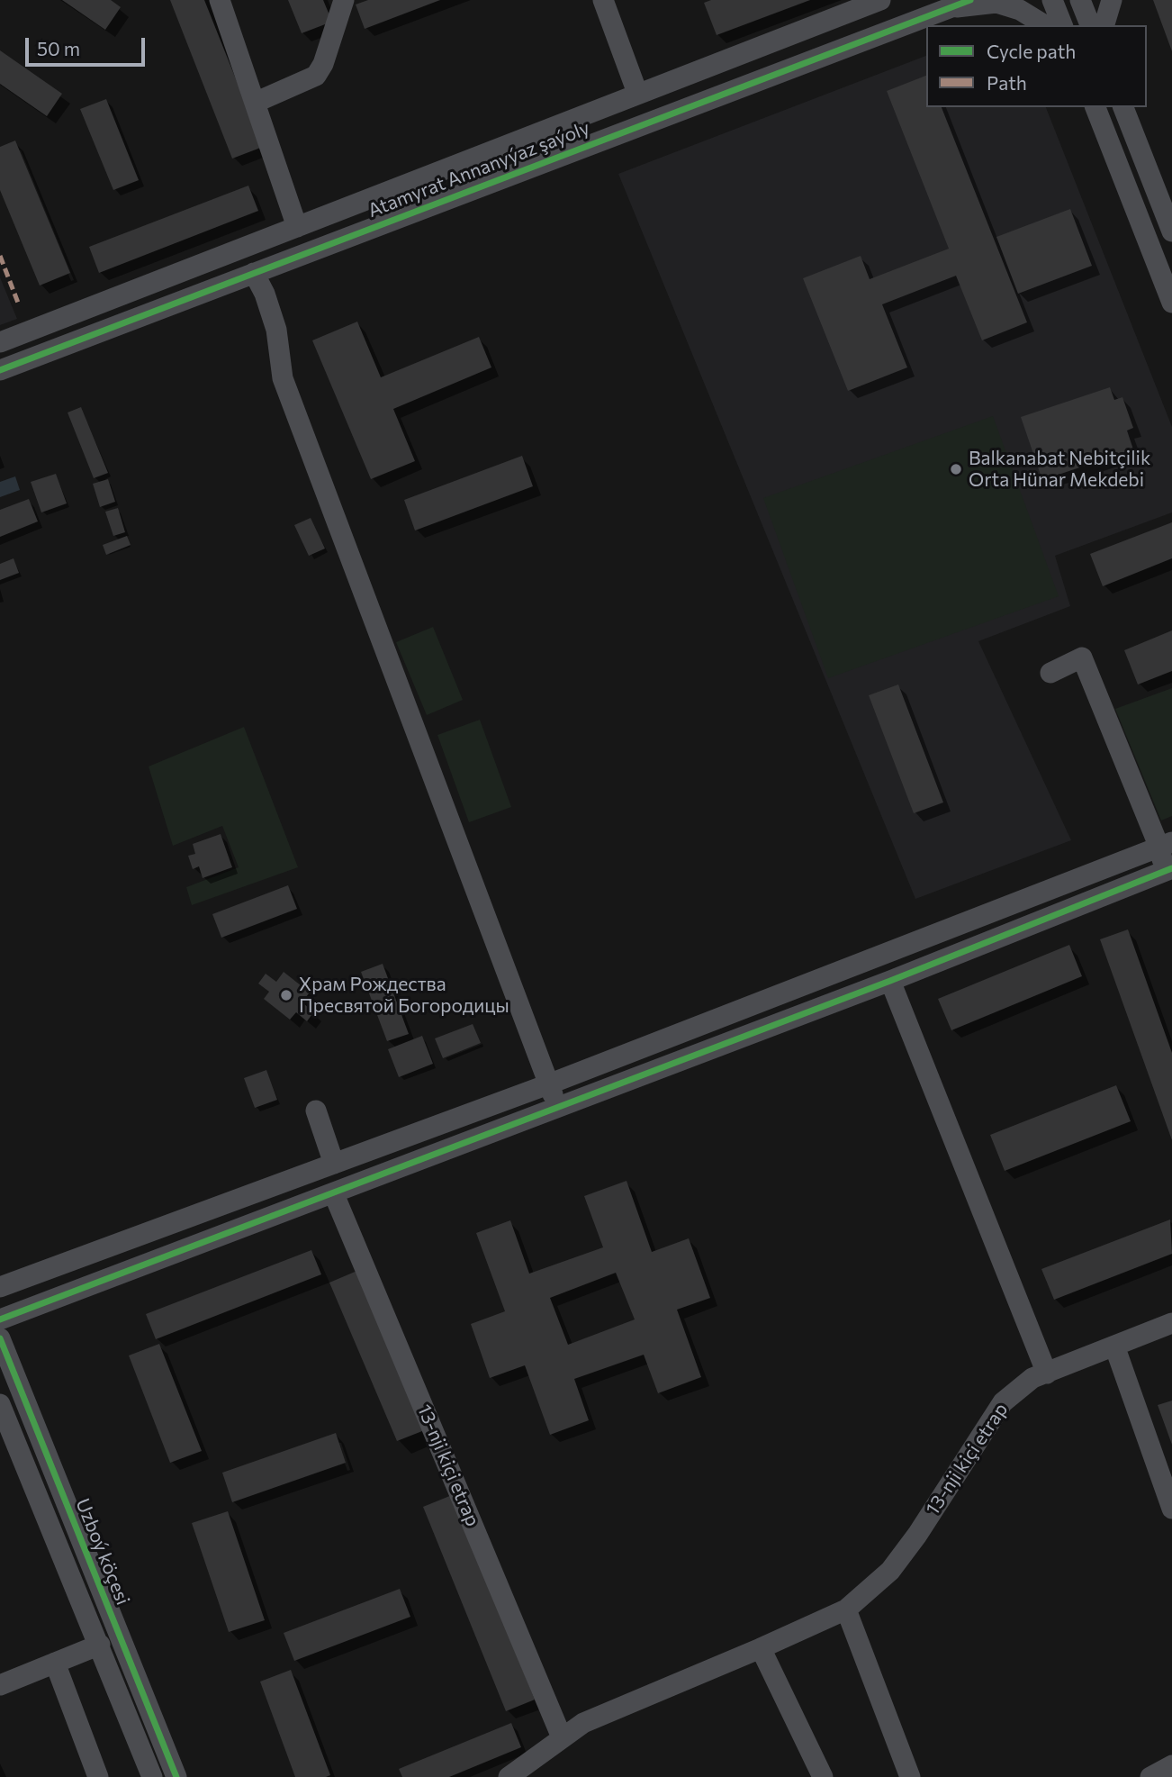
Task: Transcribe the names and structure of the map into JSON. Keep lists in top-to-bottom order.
{
  "streets": {
    "street": ["Atamyrat Annanyýaz şaýoly", "13-nji kiçi etrap", "Uzboý köçesi"]
  },
  "places": ["Balkanabat Nebitçilik Orta Hünar Mekdebi", "Храм Рождества Пресвятой Богородицы"],
  "legend": ["Cycle path", "Path"],
  "scale_bar": "50 m"
}
